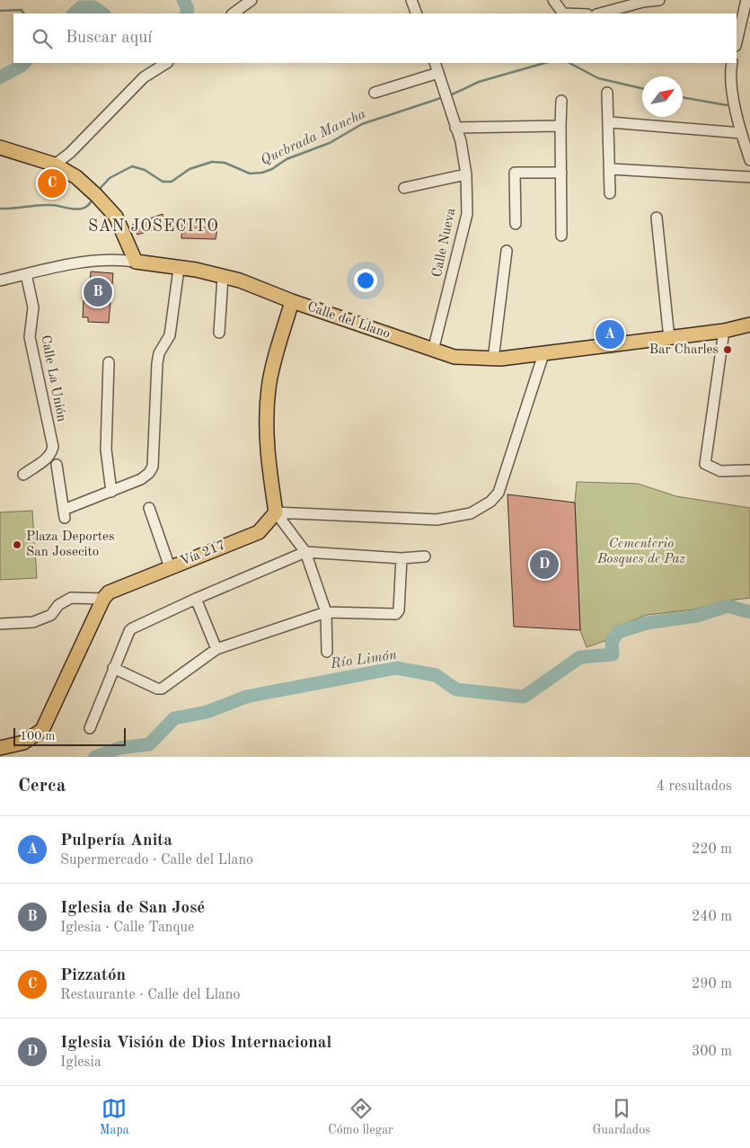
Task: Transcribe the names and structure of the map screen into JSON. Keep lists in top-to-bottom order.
{
  "streets": {
    "main road": ["Calle del Llano", "Vía 217"],
    "street": ["Calle Nueva", "Calle La Unión"]
  },
  "crossings": [
    ["Calle Nueva", "Calle del Llano"]
  ],
  "districts": ["SAN JOSECITO"],
  "water": ["Quebrada Mancha", "Río Limón"],
  "parks": ["Cementerio Bosques de Paz"],
  "places": ["Bar Charles", "Plaza Deportes San Josecito"],
  "scale_bar": "100 m",
  "north": "top right",
  "page": {
    "search": "Buscar aquí",
    "pins": [
      "C",
      "B",
      "A",
      "D"
    ],
    "scale": "100 m",
    "heading": ["Cerca", "4 resultados"],
    "list": [
      {
        "mark": "A",
        "name": "Pulpería Anita",
        "note": "Supermercado · Calle del Llano",
        "value": "220 m"
      },
      {
        "mark": "B",
        "name": "Iglesia de San José",
        "note": "Iglesia · Calle Tanque",
        "value": "240 m"
      },
      {
        "mark": "C",
        "name": "Pizzatón",
        "note": "Restaurante · Calle del Llano",
        "value": "290 m"
      },
      {
        "mark": "D",
        "name": "Iglesia Visión de Dios Internacional",
        "note": "Iglesia",
        "value": "300 m"
      }
    ],
    "nav": ["Mapa", "Cómo llegar", "Guardados"]
  }
}
